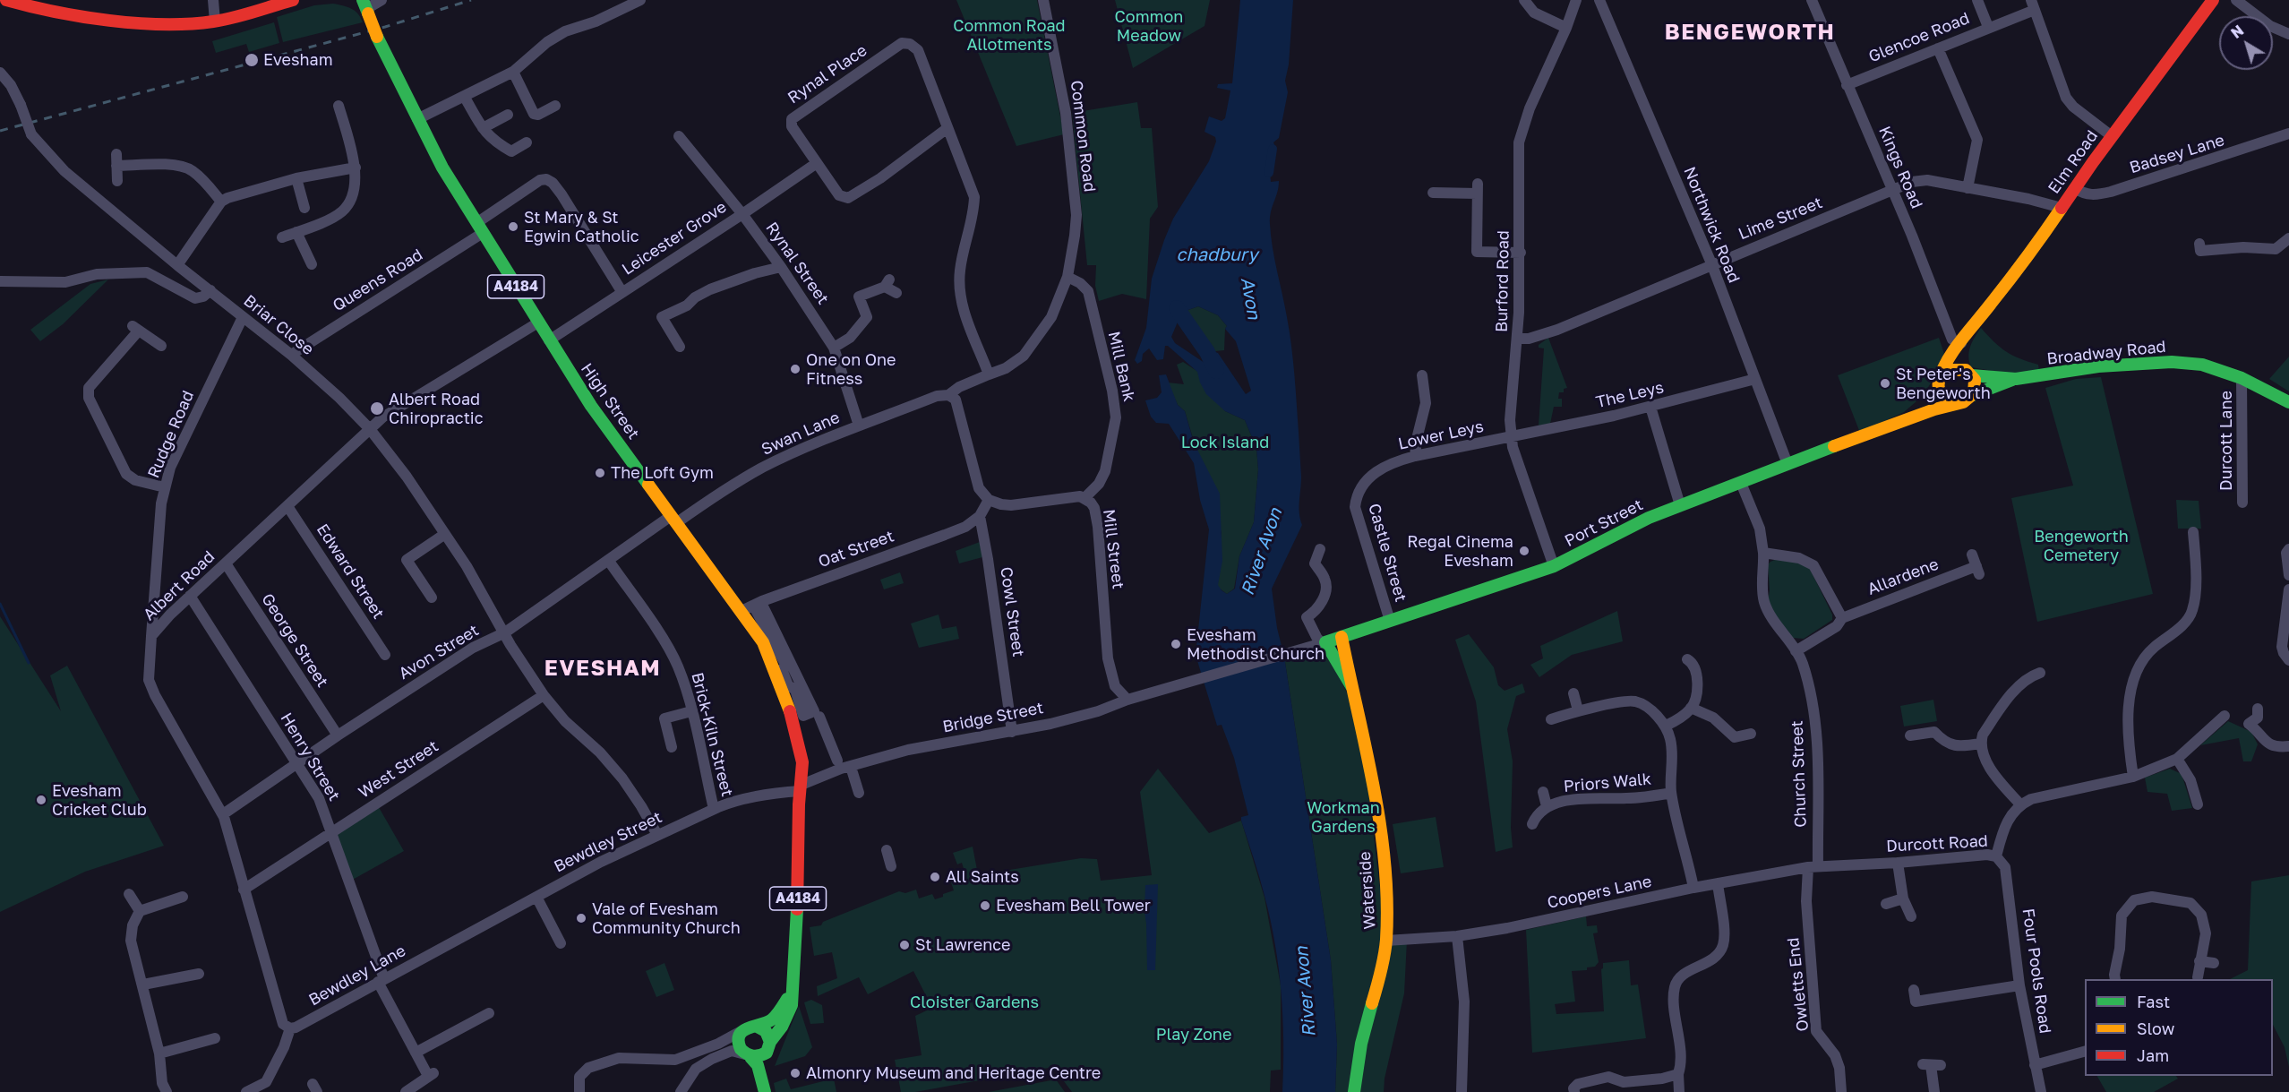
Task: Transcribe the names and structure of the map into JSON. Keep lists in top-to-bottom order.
{
  "streets": {
    "main road": [
      "Elm Road",
      "A4184",
      "Broadway Road",
      "High Street",
      "Port Street",
      "Waterside"
    ],
    "street": [
      "Glencoe Road",
      "Rynal Place",
      "Common Road",
      "Badsey Lane",
      "Kings Road",
      "Lime Street",
      "Northwick Road",
      "Leicester Grove",
      "Rynal Street",
      "Queens Road",
      "Burford Road",
      "Briar Close",
      "Mill Bank",
      "The Leys",
      "Swan Lane",
      "Rudge Road",
      "Lower Leys",
      "Durcott Lane",
      "Oat Street",
      "Mill Street",
      "Castle Street",
      "Edward Street",
      "Allardene",
      "Albert Road",
      "Cowl Street",
      "George Street",
      "Avon Street",
      "Bridge Street",
      "Brick-Kiln Street",
      "Henry Street",
      "West Street",
      "Church Street",
      "Priors Walk",
      "Bewdley Street",
      "Durcott Road",
      "Coopers Lane",
      "Four Pools Road",
      "Bewdley Lane",
      "Owletts End"
    ]
  },
  "crossings": [
    ["Glencoe Road", "Kings Road"],
    ["Rynal Place", "Common Road"],
    ["Rynal Place", "Leicester Grove"],
    ["Common Road", "Mill Bank"],
    ["Badsey Lane", "Elm Road"],
    ["Elm Road", "Kings Road"],
    ["Elm Road", "Lime Street"],
    ["Elm Road", "Broadway Road"],
    ["Elm Road", "Port Street"],
    ["Kings Road", "Lime Street"],
    ["Kings Road", "Broadway Road"],
    ["Kings Road", "Port Street"],
    ["Lime Street", "Northwick Road"],
    ["Lime Street", "Burford Road"],
    ["Northwick Road", "The Leys"],
    ["Northwick Road", "Port Street"],
    ["Leicester Grove", "Rynal Street"],
    ["Leicester Grove", "Queens Road"],
    ["Leicester Grove", "High Street"],
    ["Rynal Street", "Swan Lane"],
    ["Queens Road", "Briar Close"],
    ["Queens Road", "High Street"],
    ["Burford Road", "The Leys"],
    ["Burford Road", "Lower Leys"],
    ["Burford Road", "Port Street"],
    ["A4184", "High Street"],
    ["A4184", "Bridge Street"],
    ["A4184", "Bewdley Street"],
    ["Briar Close", "Rudge Road"],
    ["Briar Close", "Albert Road"],
    ["Briar Close", "Avon Street"],
    ["Briar Close", "West Street"],
    ["Briar Close", "Bewdley Street"],
    ["Broadway Road", "Durcott Lane"],
    ["Broadway Road", "Port Street"],
    ["Mill Bank", "Mill Street"],
    ["The Leys", "Lower Leys"],
    ["High Street", "Swan Lane"],
    ["High Street", "Oat Street"],
    ["High Street", "Albert Road"],
    ["High Street", "Avon Street"],
    ["High Street", "Bridge Street"],
    ["High Street", "Bewdley Street"],
    ["Swan Lane", "Avon Street"],
    ["Rudge Road", "Albert Road"],
    ["Lower Leys", "Castle Street"],
    ["Port Street", "Castle Street"],
    ["Port Street", "Bridge Street"],
    ["Port Street", "Church Street"],
    ["Port Street", "Waterside"],
    ["Oat Street", "Cowl Street"],
    ["Mill Street", "Bridge Street"],
    ["Edward Street", "Albert Road"],
    ["Albert Road", "George Street"],
    ["Albert Road", "Avon Street"],
    ["Albert Road", "Henry Street"],
    ["Albert Road", "West Street"],
    ["Albert Road", "Bewdley Lane"],
    ["Cowl Street", "Bridge Street"],
    ["George Street", "Avon Street"],
    ["Avon Street", "Brick-Kiln Street"],
    ["Avon Street", "Henry Street"],
    ["Bridge Street", "Bewdley Street"],
    ["Brick-Kiln Street", "Bewdley Street"],
    ["Henry Street", "West Street"],
    ["Henry Street", "Bewdley Lane"],
    ["Church Street", "Durcott Road"],
    ["Church Street", "Coopers Lane"],
    ["Church Street", "Owletts End"],
    ["Bewdley Street", "Bewdley Lane"],
    ["Durcott Road", "Coopers Lane"],
    ["Durcott Road", "Four Pools Road"],
    ["Durcott Road", "Owletts End"],
    ["Waterside", "Coopers Lane"],
    ["Coopers Lane", "Owletts End"]
  ],
  "districts": ["BENGEWORTH", "EVESHAM"],
  "water": ["chadbury", "Avon", "River Avon"],
  "parks": [
    "Common Meadow",
    "Common Road Allotments",
    "Lock Island",
    "Bengeworth Cemetery",
    "Workman Gardens",
    "Cloister Gardens",
    "Play Zone"
  ],
  "places": [
    "Evesham",
    "St Mary & St Egwin Catholic",
    "One on One Fitness",
    "St Peter's Bengeworth",
    "Albert Road Chiropractic",
    "The Loft Gym",
    "Regal Cinema Evesham",
    "Evesham Methodist Church",
    "Evesham Cricket Club",
    "All Saints",
    "Evesham Bell Tower",
    "Vale of Evesham Community Church",
    "St Lawrence",
    "Almonry Museum and Heritage Centre"
  ],
  "legend": ["Fast", "Slow", "Jam"],
  "north": "top left"
}
